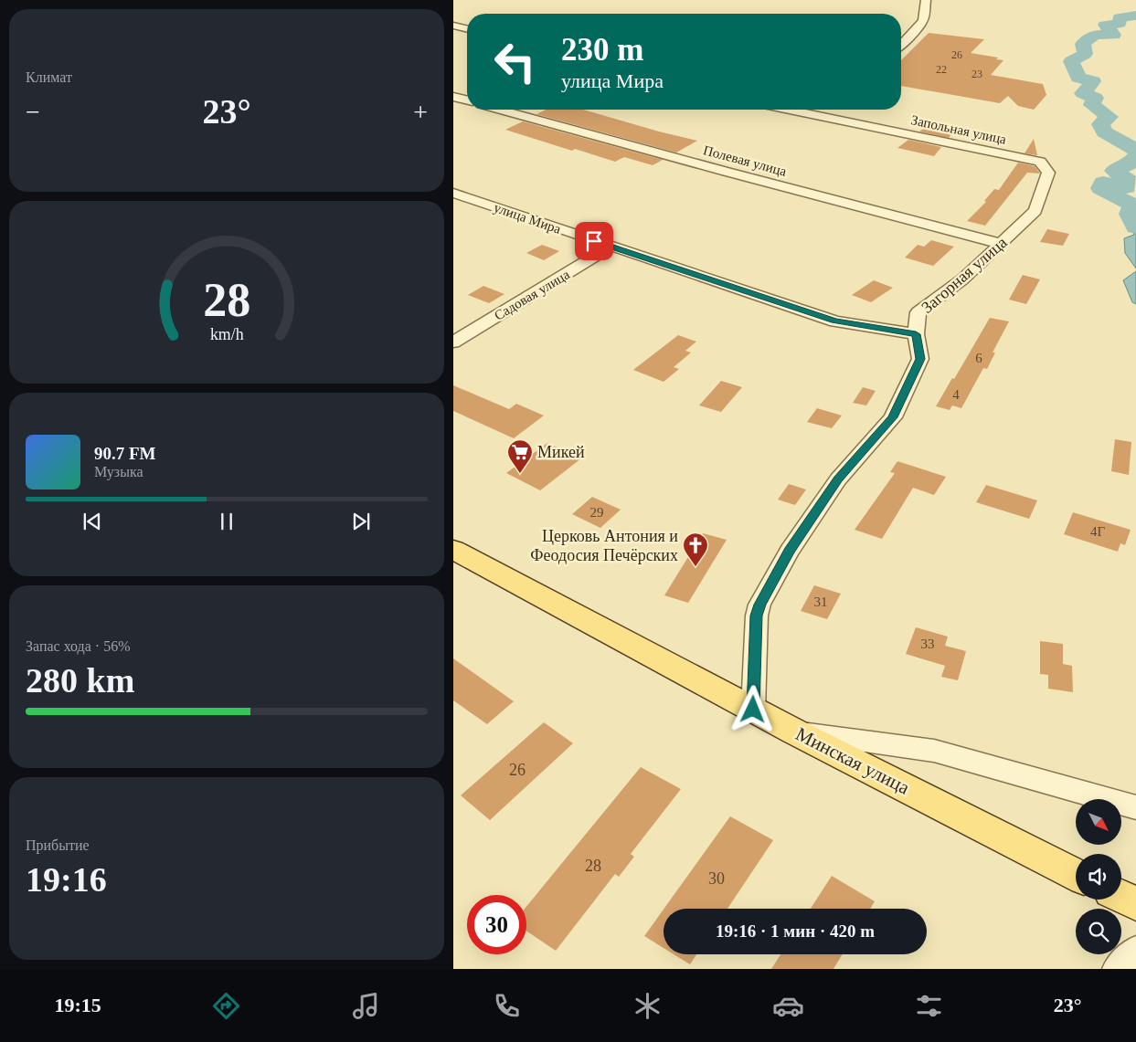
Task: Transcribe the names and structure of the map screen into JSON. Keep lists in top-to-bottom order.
{
  "streets": {
    "main road": ["Минская улица"],
    "street": [
      "Запольная улица",
      "Полевая улица",
      "улица Мира",
      "Загорная улица",
      "Садовая улица"
    ]
  },
  "crossings": [
    ["Запольная улица", "Загорная улица"],
    ["Полевая улица", "Загорная улица"],
    ["улица Мира", "Загорная улица"],
    ["улица Мира", "Садовая улица"],
    ["Загорная улица", "Минская улица"]
  ],
  "places": {
    "supermarket": ["Микей"],
    "church": ["Церковь Антония и Феодосия Печёрских"]
  },
  "house_numbers": [
    "26",
    "22",
    "23",
    "6",
    "4",
    "29",
    "4Г",
    "31",
    "33",
    "26",
    "28",
    "30"
  ],
  "north": "bottom right",
  "page": {
    "tile": [
      "Климат",
      ["Запас хода · 56%", "280 km"],
      ["Прибытие", "19:16"]
    ],
    "turn": ["230 m", "улица Мира"],
    "heat": ["−", "23°", "+"],
    "song": ["90.7 FM", "Музыка"],
    "limit": "30",
    "trip": "19:16 · 1 мин · 420 m",
    "tabs": ["19:15", "23°"],
    "gauge": ["28", "km/h"]
  }
}
